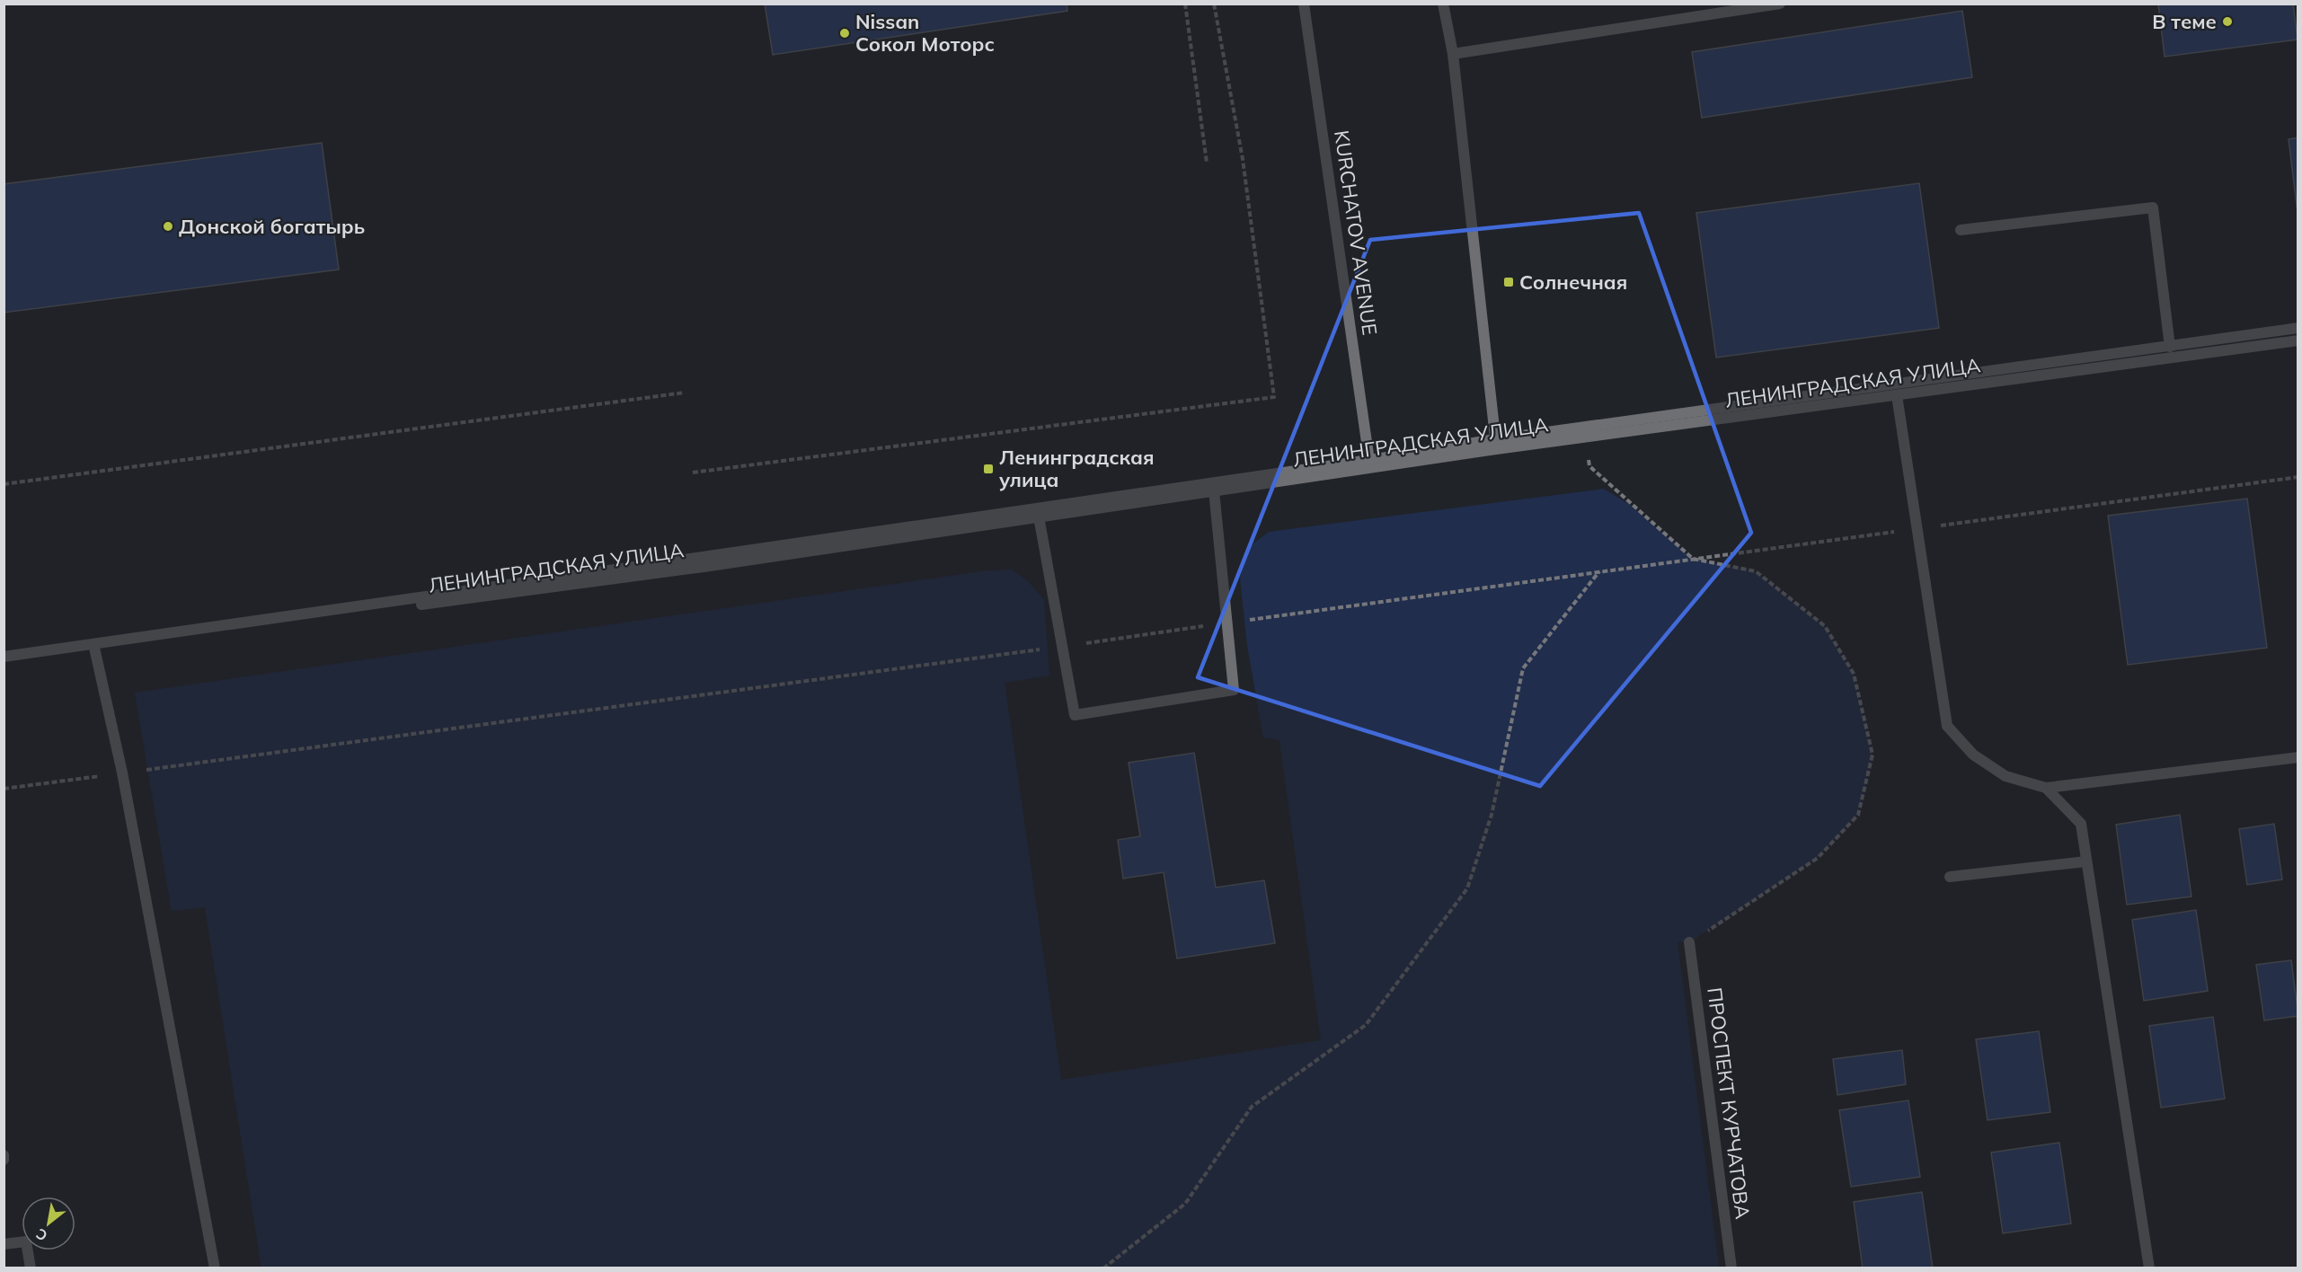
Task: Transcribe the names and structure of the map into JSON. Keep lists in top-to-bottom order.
{
  "streets": {
    "street": ["KURCHATOV AVENUE", "ЛЕНИНГРАДСКАЯ УЛИЦА", "ПРОСПЕКТ КУРЧАТОВА"]
  },
  "crossings": [
    ["KURCHATOV AVENUE", "ЛЕНИНГРАДСКАЯ УЛИЦА"]
  ],
  "places": {
    "other": ["В теме", "Nissan Сокол Моторс", "Донской богатырь"],
    "transit": ["Солнечная", "Ленинградская улица"]
  },
  "north": "bottom left"
}
